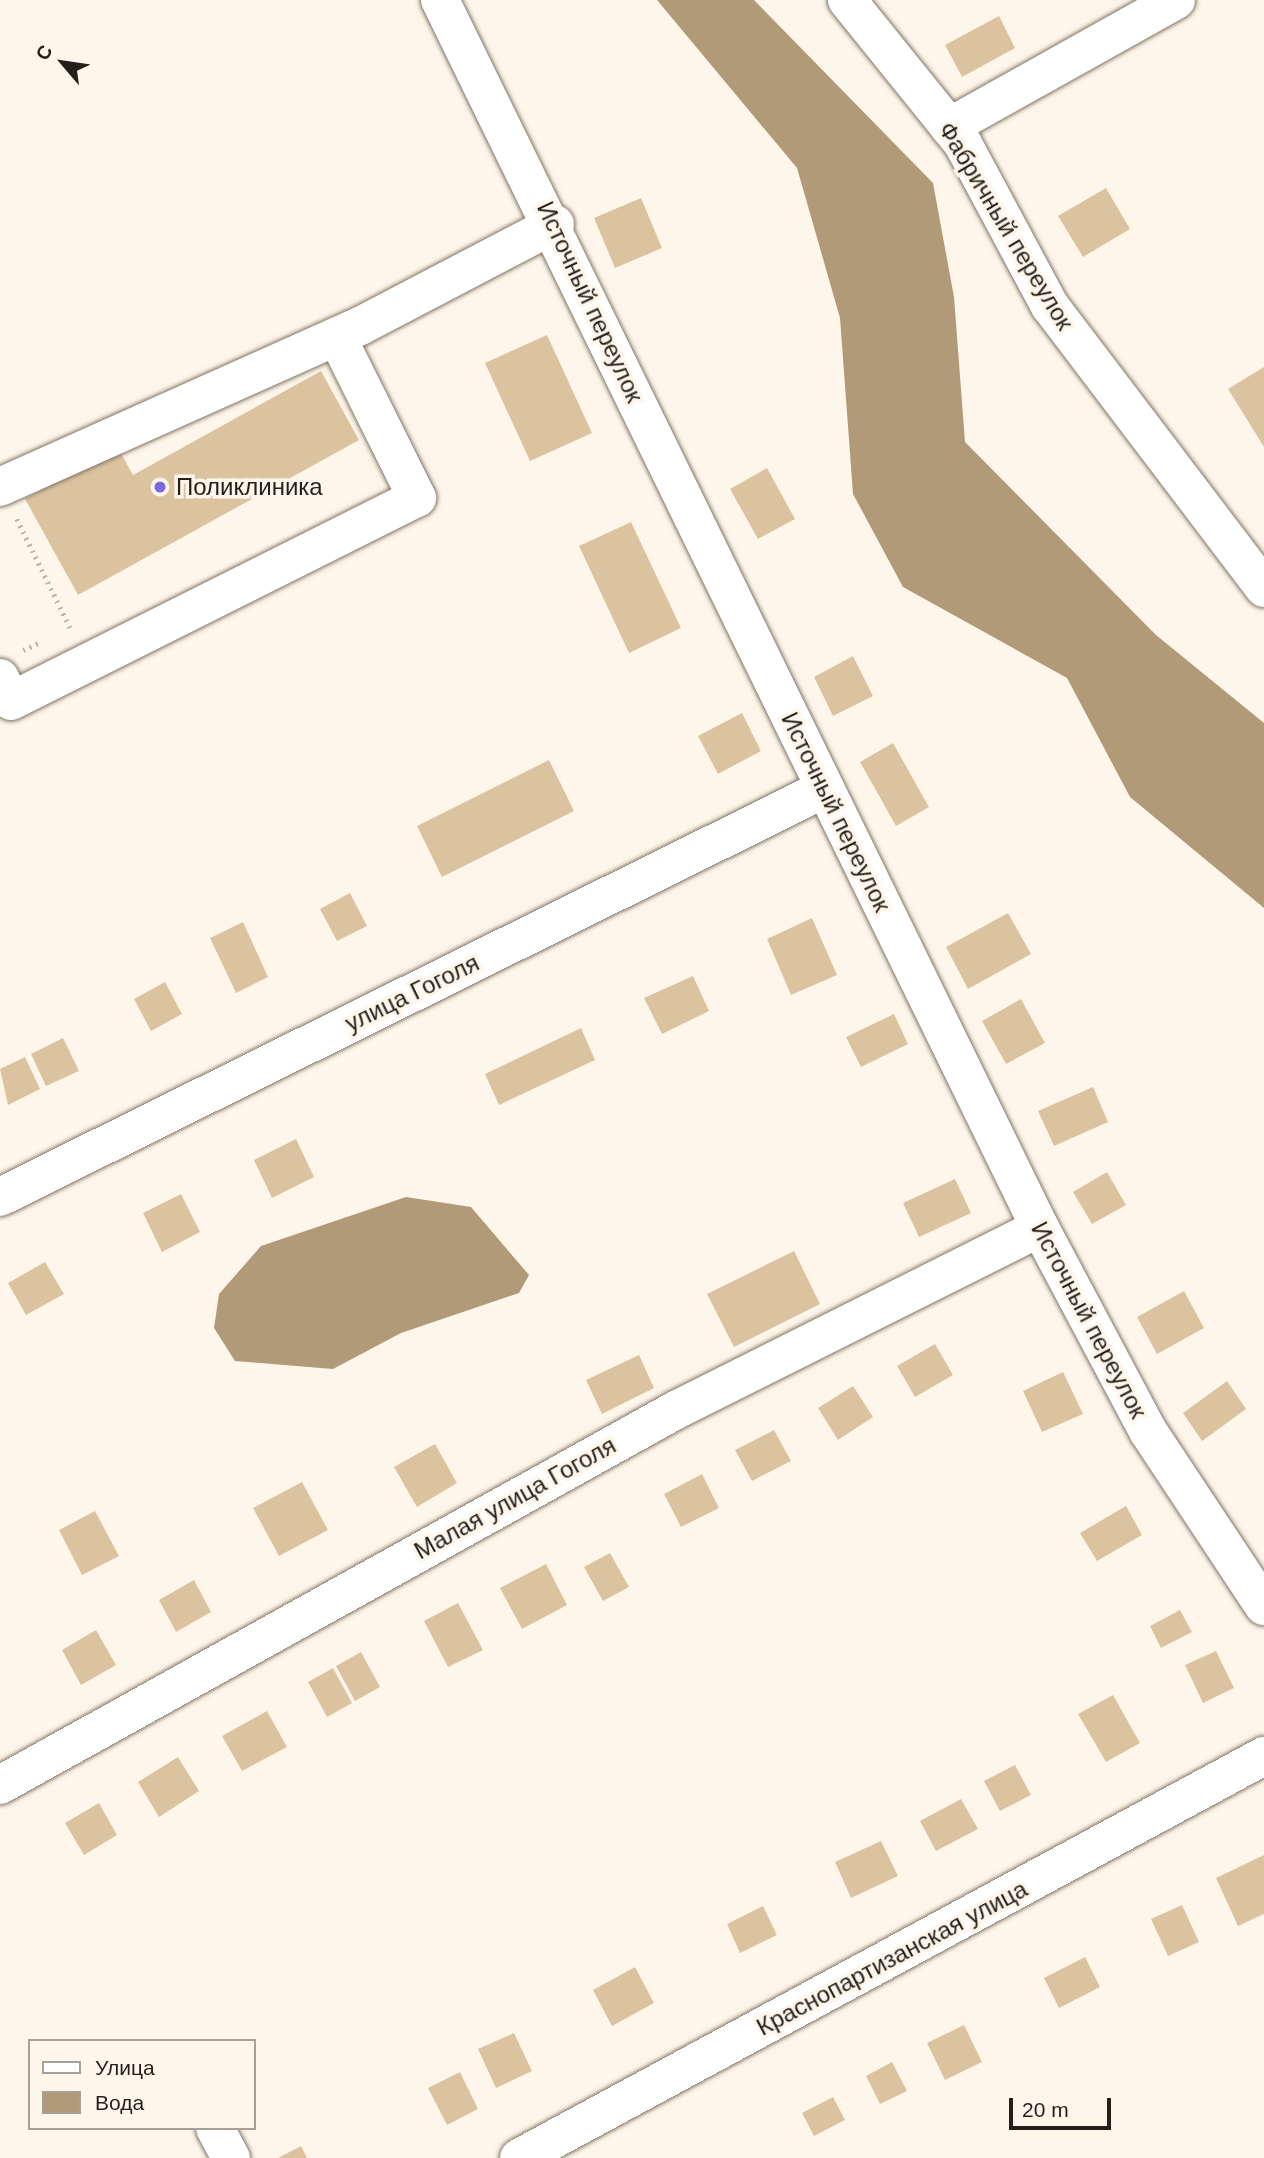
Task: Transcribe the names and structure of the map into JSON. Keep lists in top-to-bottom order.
{
  "streets": {
    "street": [
      "Фабричный переулок",
      "Источный переулок",
      "улица Гоголя",
      "Малая улица Гоголя",
      "Краснопартизанская улица"
    ]
  },
  "crossings": [
    ["Источный переулок", "улица Гоголя"],
    ["Источный переулок", "Малая улица Гоголя"]
  ],
  "places": ["Поликлиника"],
  "legend": ["Улица", "Вода"],
  "scale_bar": "20 m",
  "north": "top left"
}
